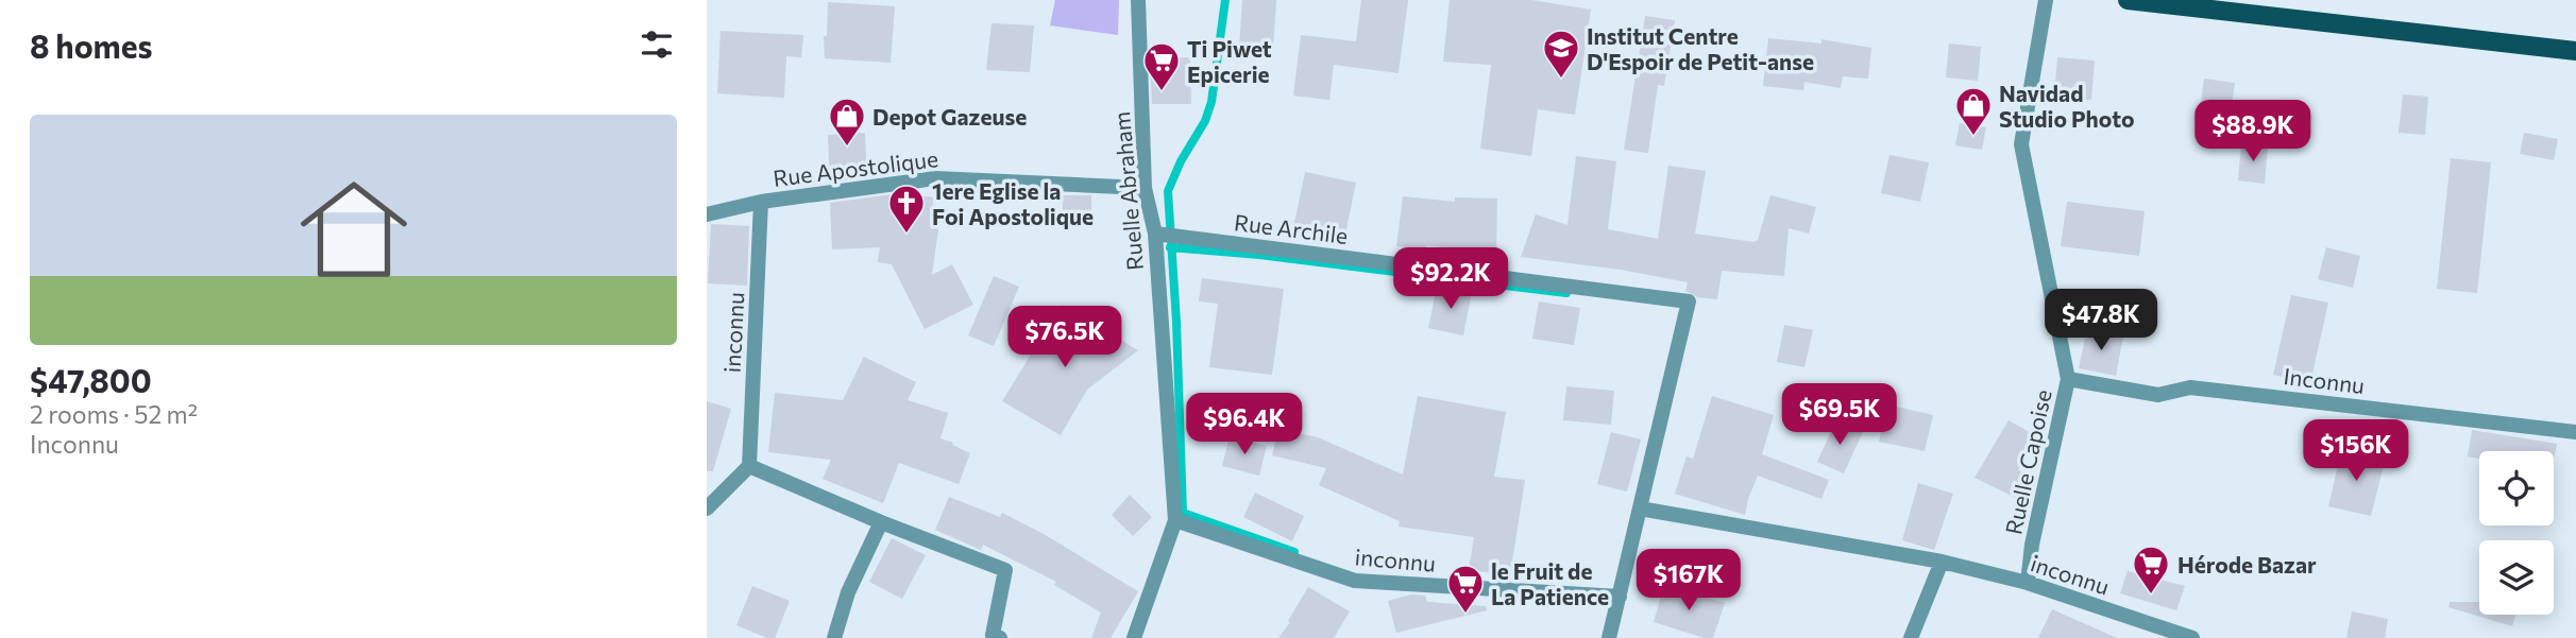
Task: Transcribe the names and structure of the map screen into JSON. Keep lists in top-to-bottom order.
{
  "streets": {
    "street": [
      "Rue Apostolique",
      "Ruelle Abraham",
      "Rue Archile",
      "inconnu",
      "Inconnu",
      "Ruelle Capoise"
    ]
  },
  "crossings": [
    ["Rue Apostolique", "Ruelle Abraham"],
    ["Rue Apostolique", "inconnu"],
    ["Ruelle Abraham", "Rue Archile"],
    ["Ruelle Abraham", "inconnu"],
    ["Rue Archile", "inconnu"],
    ["inconnu", "Ruelle Capoise"],
    ["Inconnu", "Ruelle Capoise"]
  ],
  "places": {
    "school or university": ["Institut Centre D'Espoir de Petit-anse"],
    "supermarket": ["Ti Piwet Epicerie", "Hérode Bazar", "le Fruit de La Patience"],
    "shop": ["Navidad Studio Photo", "Depot Gazeuse"],
    "church": ["1ere Eglise la Foi Apostolique"]
  },
  "page": {
    "heading": "8 homes",
    "list": [
      {
        "name": "$47,800",
        "note": "2 rooms · 52 m² · Inconnu"
      }
    ],
    "price": [
      "$88.9K",
      "$92.2K",
      "$47.8K",
      "$76.5K",
      "$69.5K",
      "$96.4K",
      "$156K",
      "$167K"
    ]
  }
}
